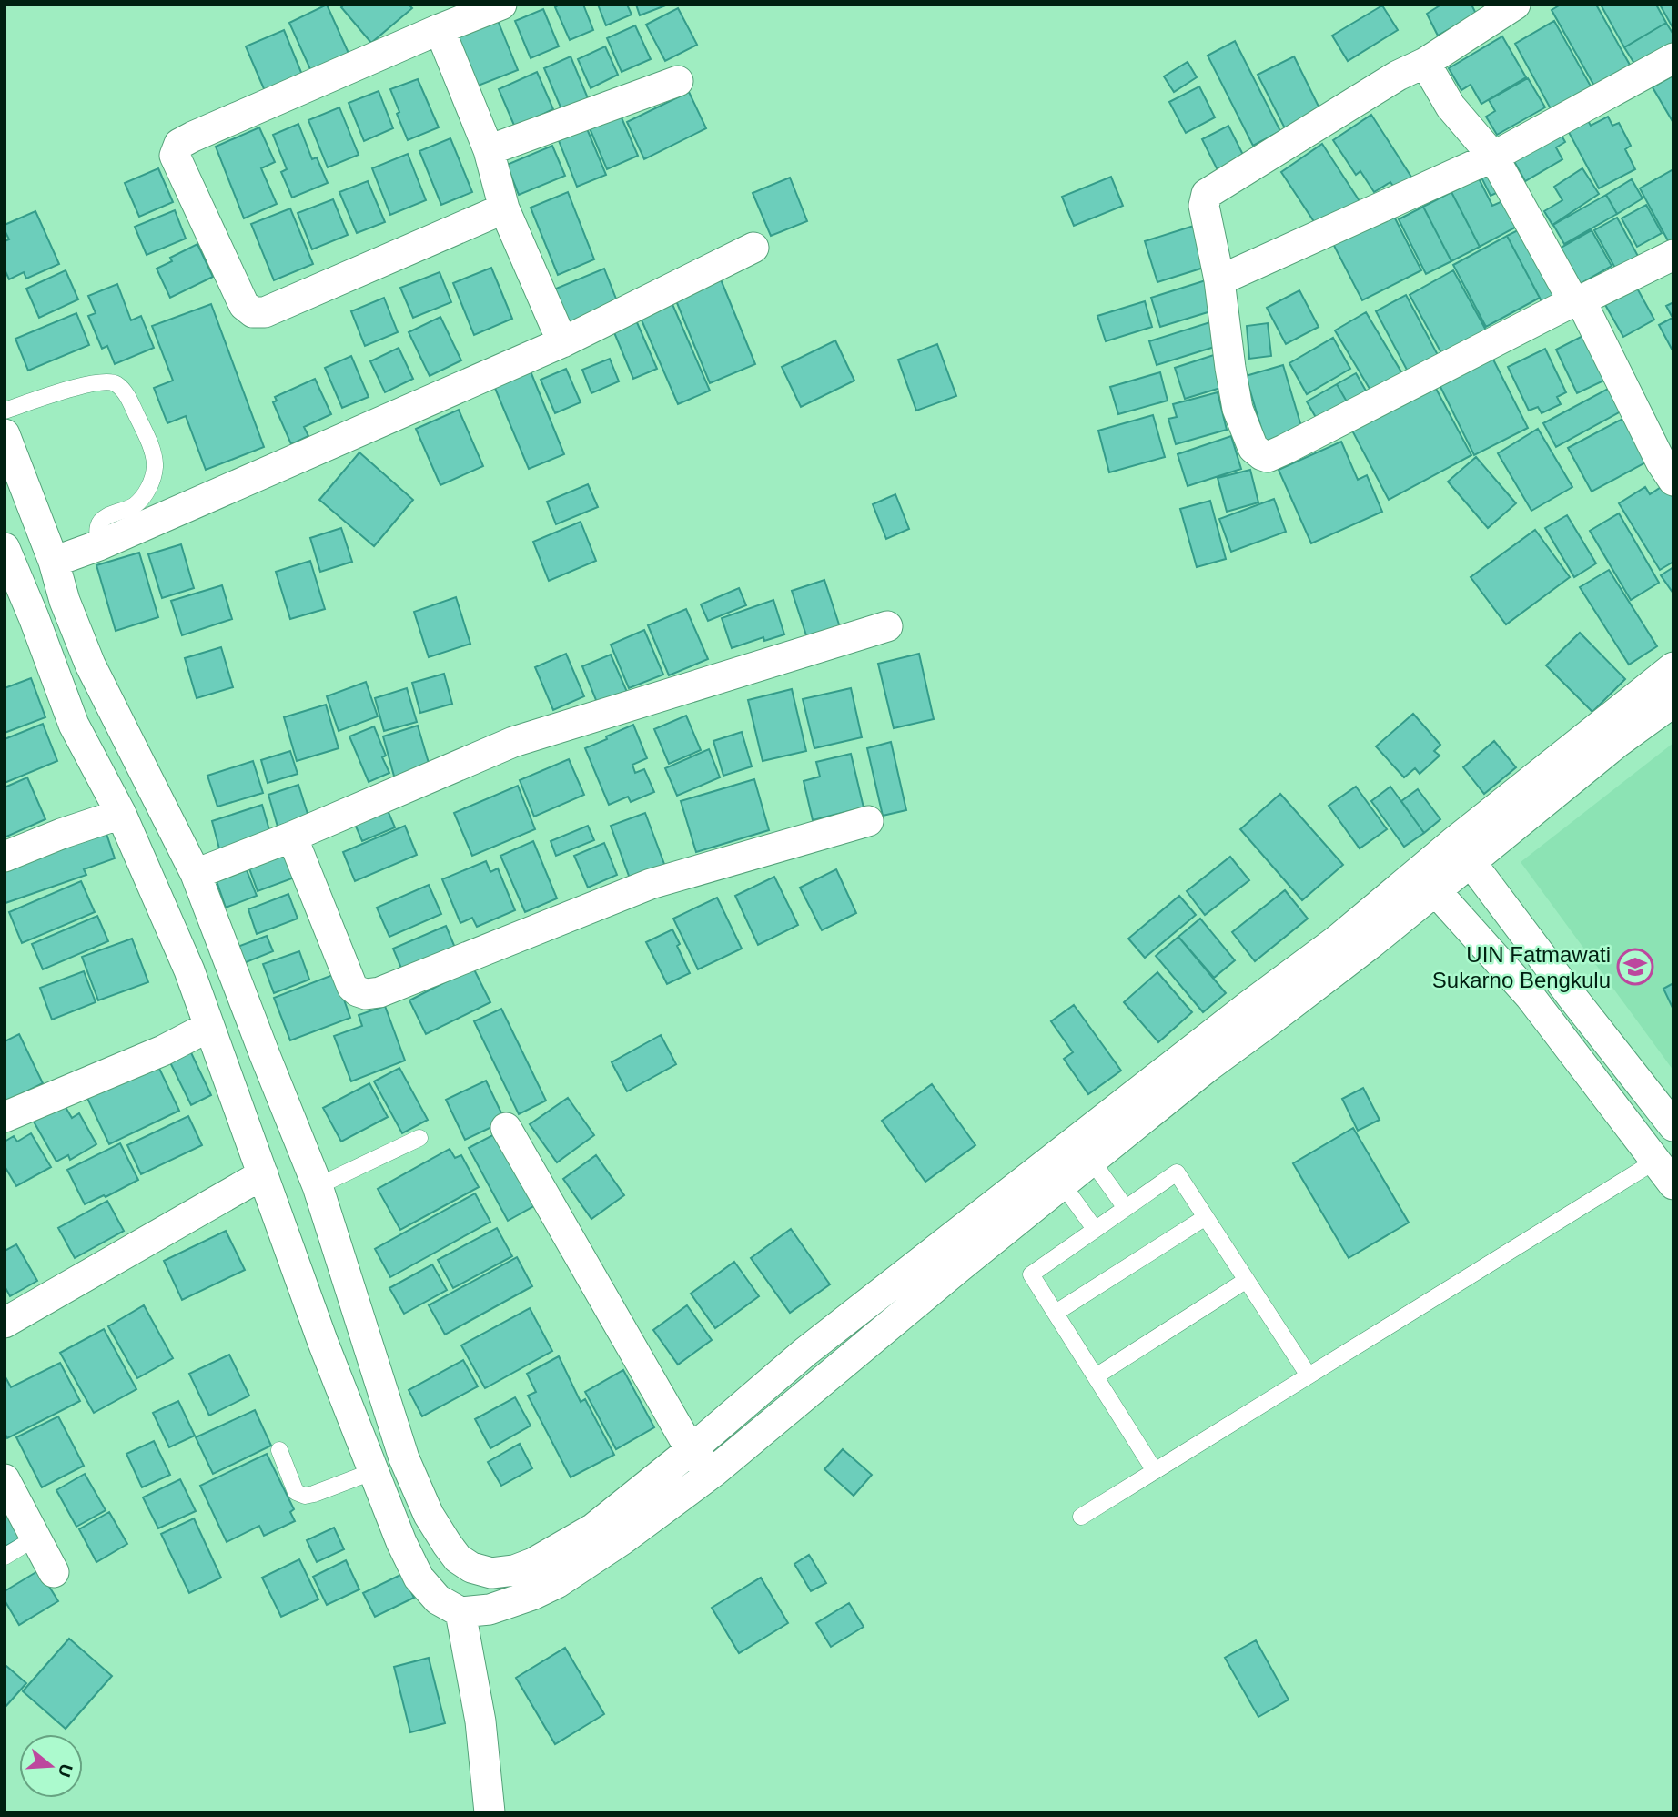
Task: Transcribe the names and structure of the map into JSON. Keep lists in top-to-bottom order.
{
  "places": {
    "school or university": ["UIN Fatmawati Sukarno Bengkulu"]
  },
  "north": "right"
}
